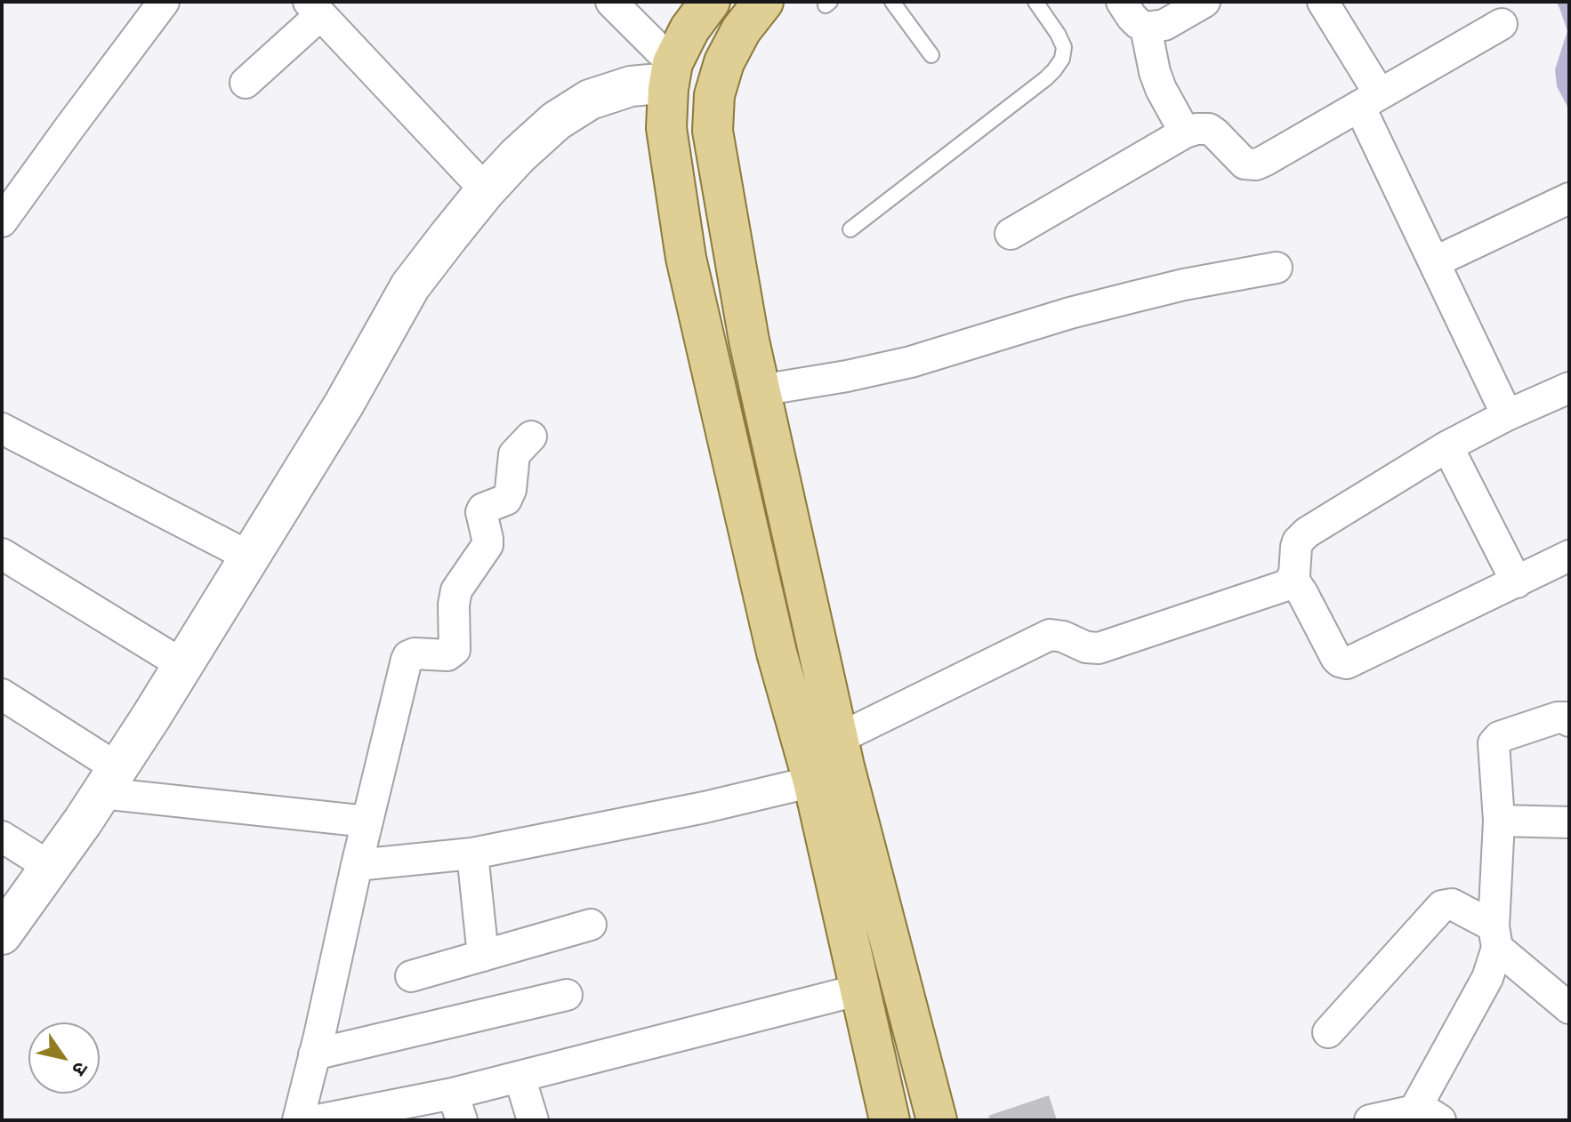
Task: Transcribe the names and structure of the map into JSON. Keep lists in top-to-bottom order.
{
  "north": "bottom right"
}
